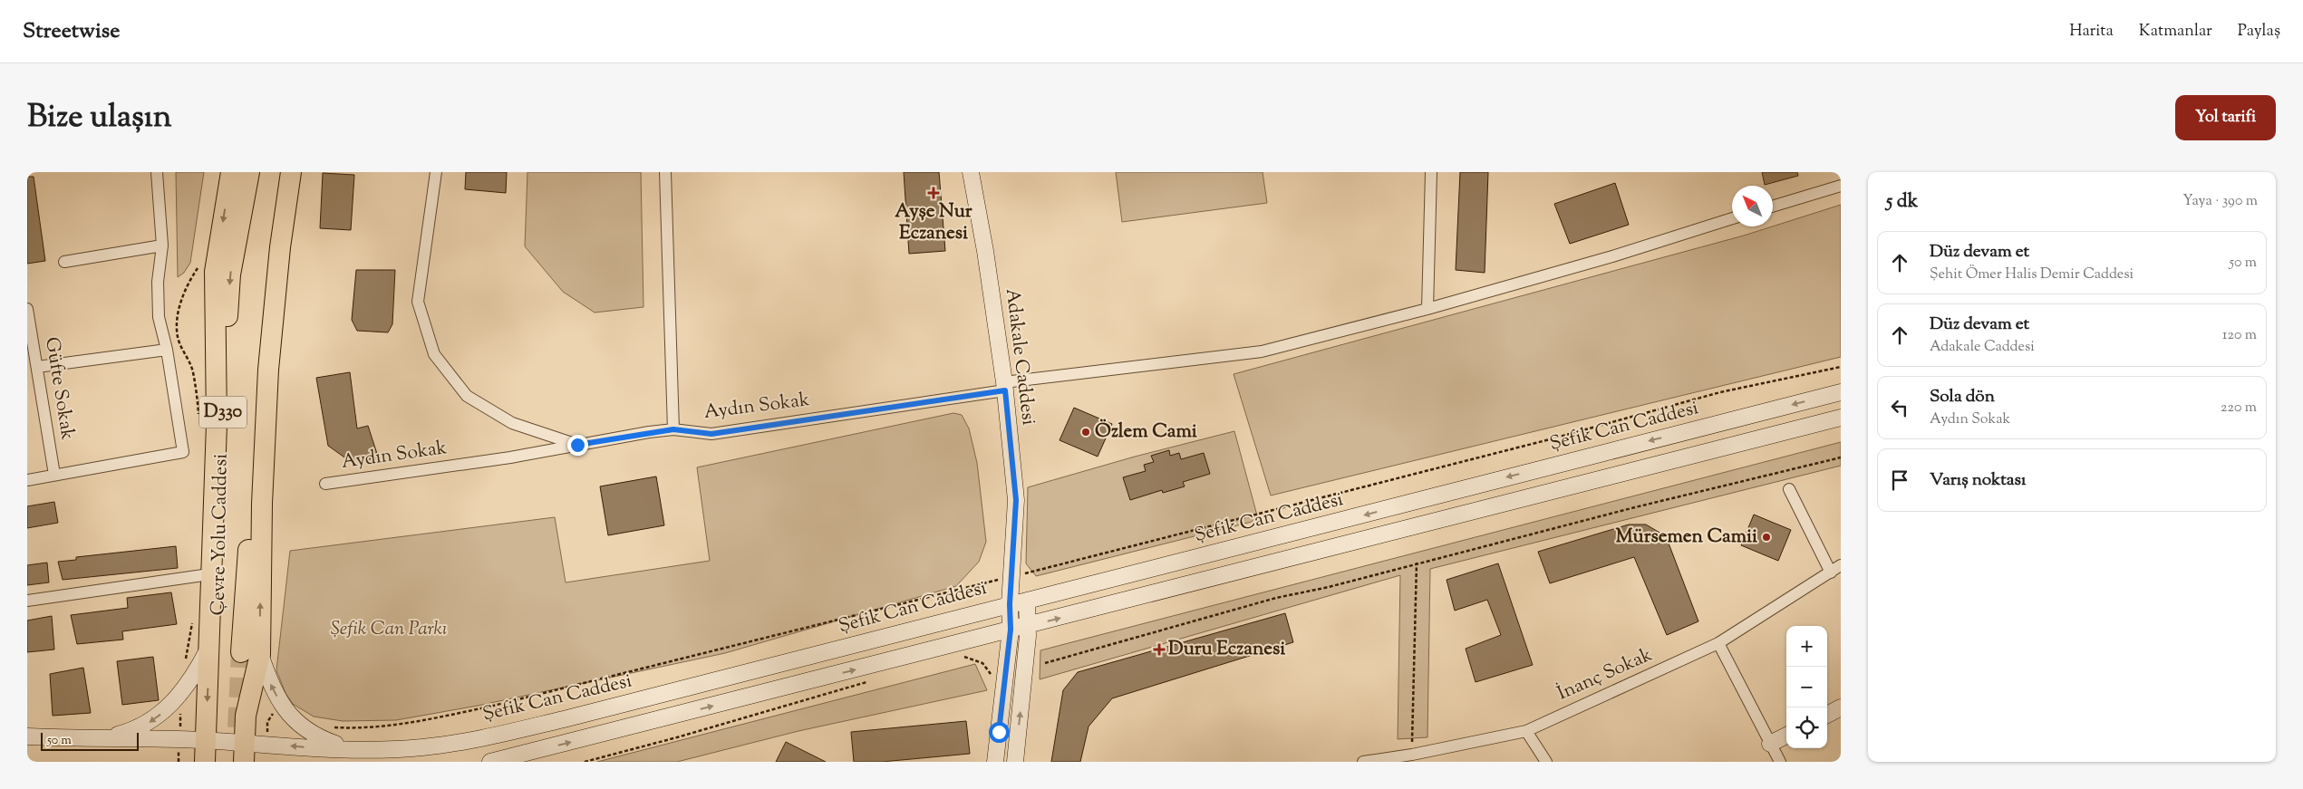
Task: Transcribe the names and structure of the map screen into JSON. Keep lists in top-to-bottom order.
{
  "streets": {
    "highway": ["D330", "Çevre Yolu Caddesi"],
    "main road": ["Adakale Caddesi", "Şefik Can Caddesi"],
    "street": ["Güfte Sokak", "Aydın Sokak", "İnanç Sokak"]
  },
  "crossings": [
    ["Adakale Caddesi", "Aydın Sokak"],
    ["Adakale Caddesi", "Şefik Can Caddesi"]
  ],
  "parks": ["Şefik Can Parkı"],
  "places": {
    "health": ["Ayşe Nur Eczanesi", "Duru Eczanesi"],
    "other": ["Özlem Cami", "Mürsemen Camii"]
  },
  "scale_bar": "50 m",
  "north": "top left",
  "page": {
    "header": "Streetwise",
    "nav": ["Harita", "Katmanlar", "Paylaş"],
    "title": "Bize ulaşın",
    "buttons": "Yol tarifi",
    "heading": ["5 dk", "Yaya · 390 m"],
    "list": [
      ["Düz devam et", "Şehit Ömer Halis Demir Caddesi", "50 m"],
      ["Düz devam et", "Adakale Caddesi", "120 m"],
      ["Sola dön", "Aydın Sokak", "220 m"],
      "Varış noktası"
    ],
    "map_buttons": ["+", "−"],
    "scale": "50 m"
  }
}
